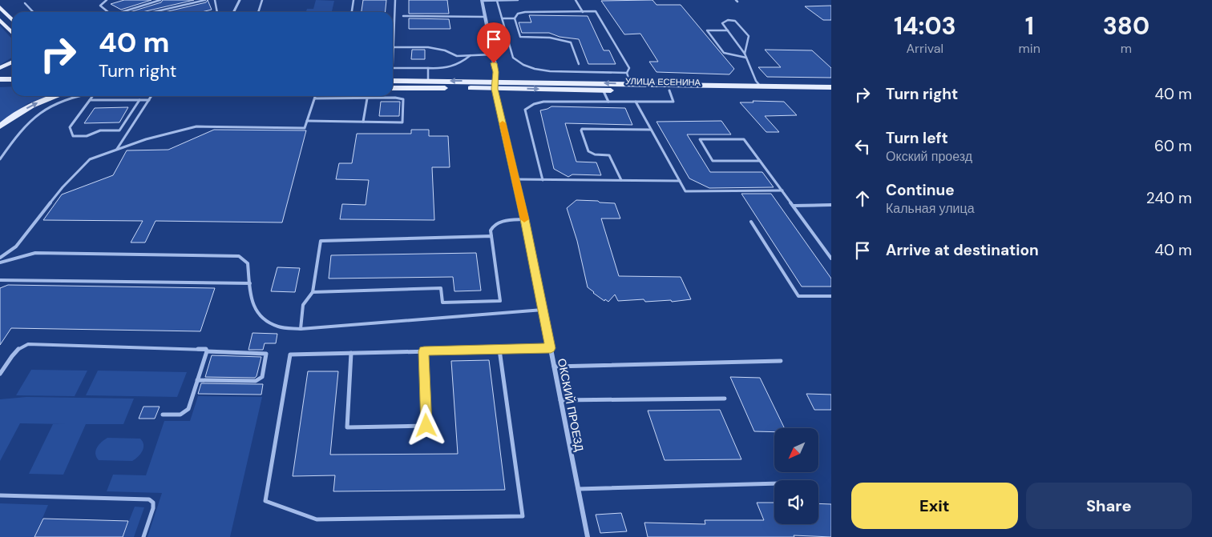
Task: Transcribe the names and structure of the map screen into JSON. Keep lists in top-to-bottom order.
{
  "streets": {
    "main road": ["УЛИЦА ЕСЕНИНА"],
    "street": ["ОКСКИЙ ПРОЕЗД"]
  },
  "crossings": [
    ["УЛИЦА ЕСЕНИНА", "ОКСКИЙ ПРОЕЗД"]
  ],
  "north": "bottom left",
  "page": {
    "eta": [
      "14:03",
      "Arrival",
      "1",
      "min",
      "380",
      "m"
    ],
    "turn": ["40 m", "Turn right"],
    "list": [
      {
        "name": "Turn right",
        "value": "40 m"
      },
      {
        "name": "Turn left",
        "note": "Окский проезд",
        "value": "60 m"
      },
      {
        "name": "Continue",
        "note": "Кальная улица",
        "value": "240 m"
      },
      {
        "name": "Arrive at destination",
        "value": "40 m"
      }
    ],
    "buttons": ["Exit", "Share"]
  }
}
